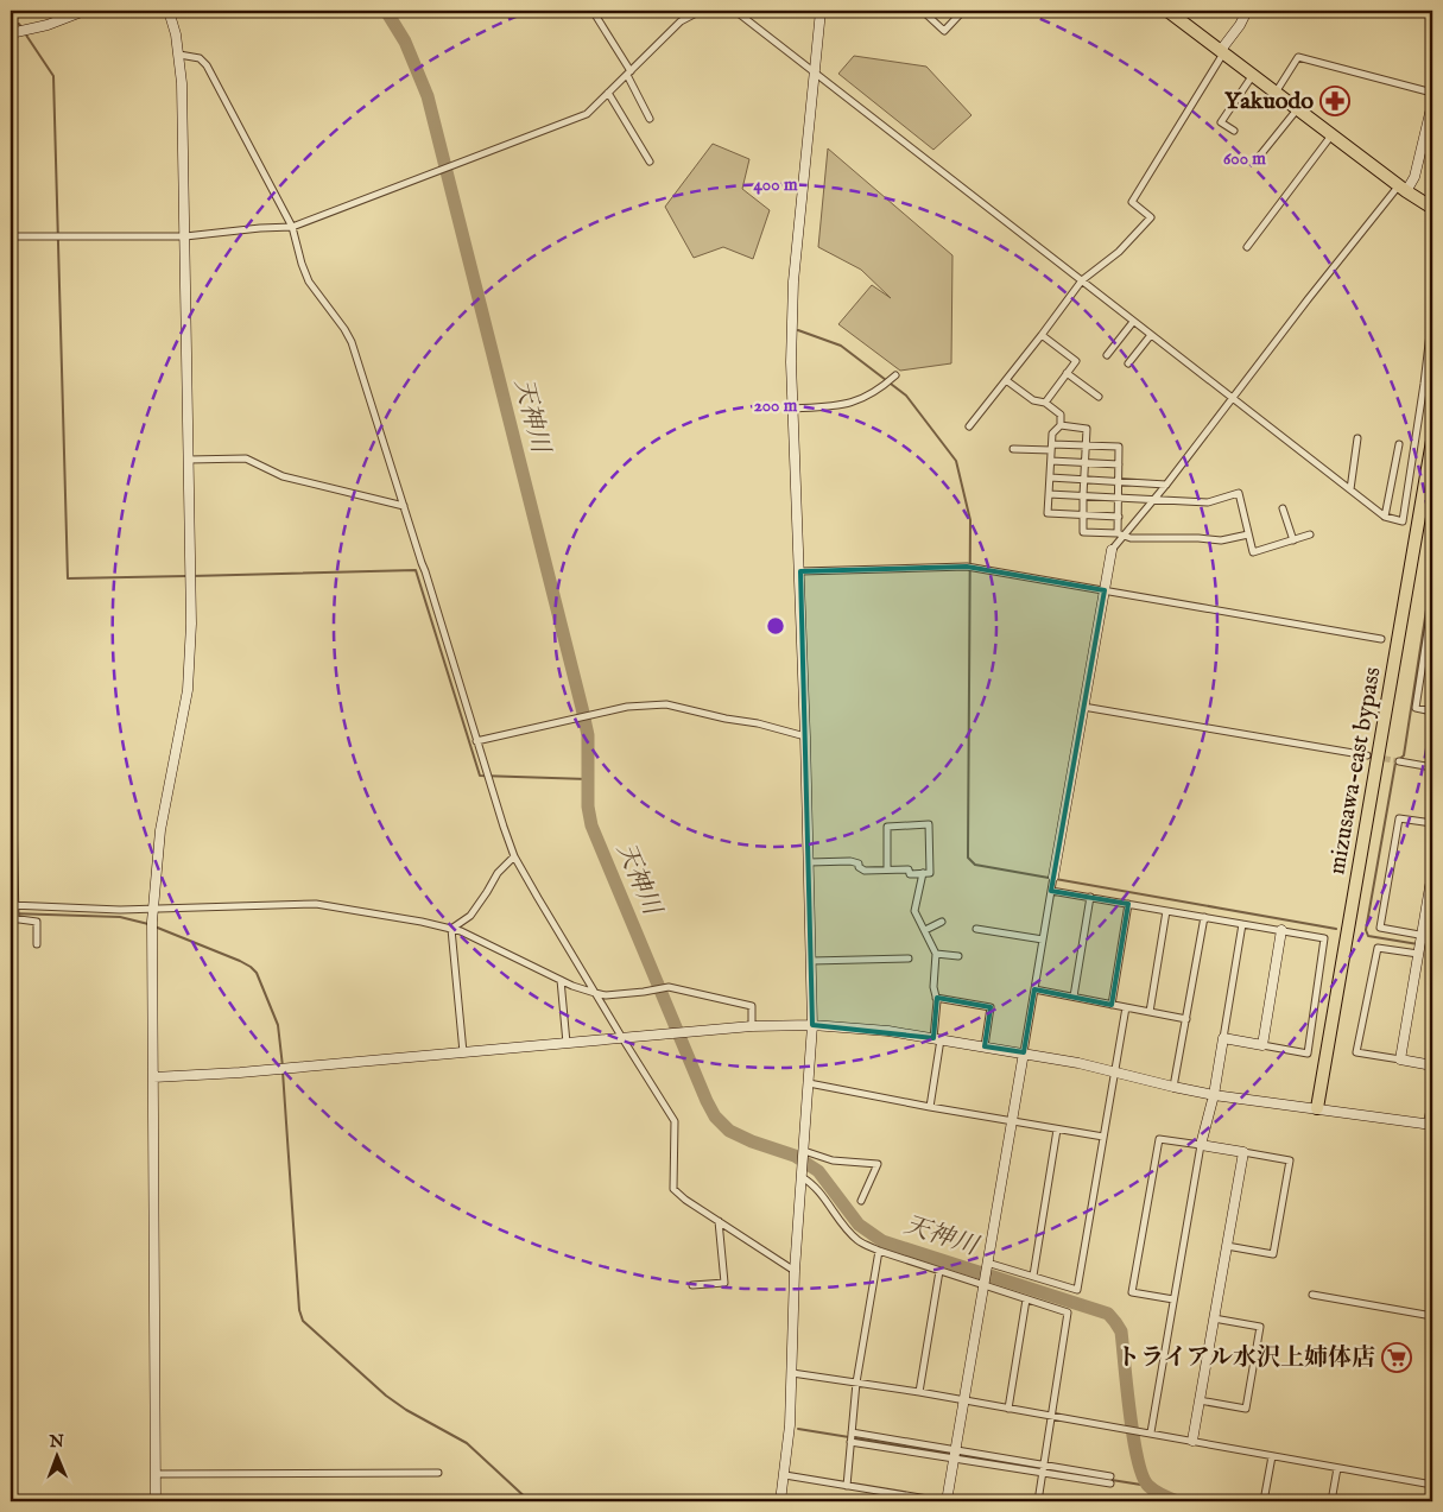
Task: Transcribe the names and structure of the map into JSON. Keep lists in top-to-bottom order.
{
  "streets": {
    "highway": ["mizusawa-east bypass"]
  },
  "water": ["天神川"],
  "places": {
    "pharmacy": ["Yakuodo"],
    "supermarket": ["トライアル水沢上姉体店"]
  },
  "north": "top",
  "rings": ["600 m", "400 m", "200 m"]
}
